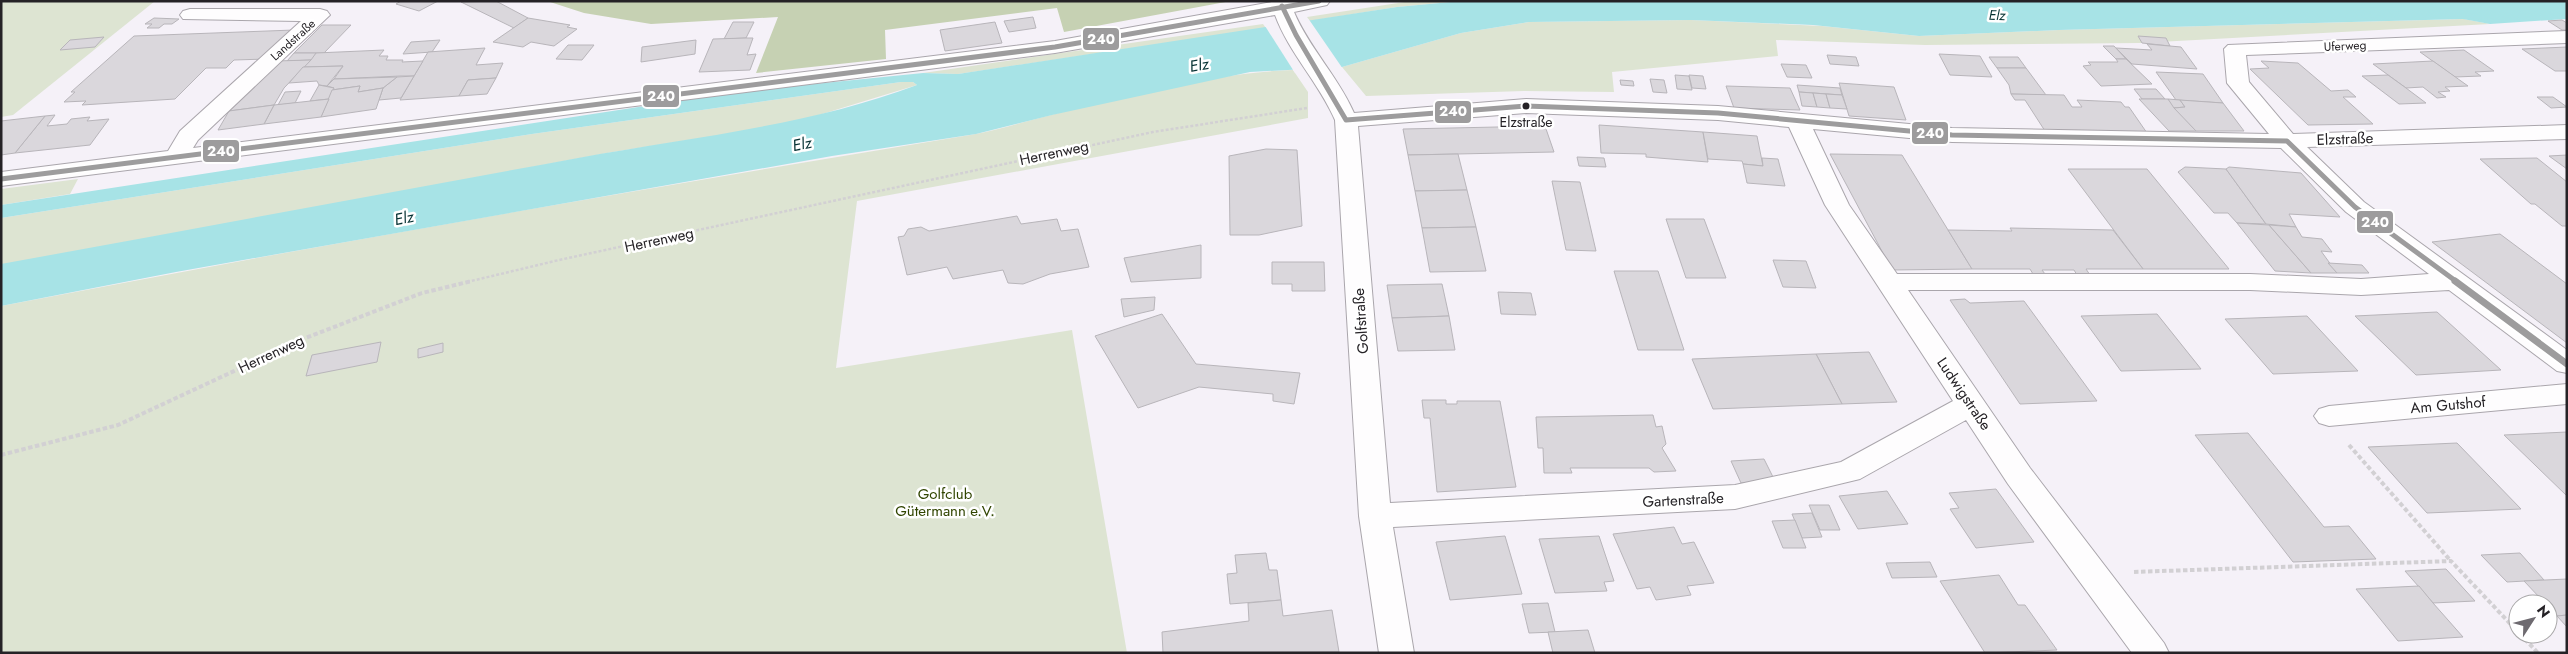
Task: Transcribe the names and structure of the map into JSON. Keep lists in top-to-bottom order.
{
  "streets": {
    "street": [
      "Landstraße",
      "Uferweg",
      "Elzstraße",
      "Golfstraße",
      "Ludwigstraße",
      "Am Gutshof",
      "Gartenstraße"
    ],
    "path": ["Herrenweg"]
  },
  "crossings": [
    ["Uferweg", "Elzstraße"],
    ["Elzstraße", "Herrenweg"],
    ["Elzstraße", "Golfstraße"],
    ["Elzstraße", "Ludwigstraße"],
    ["Herrenweg", "Golfstraße"],
    ["Golfstraße", "Gartenstraße"],
    ["Ludwigstraße", "Gartenstraße"]
  ],
  "water": ["Elz"],
  "parks": ["Golfclub Gütermann e.V."],
  "places": ["Elzstraße"],
  "lines": ["transit line 240"],
  "north": "top right"
}
